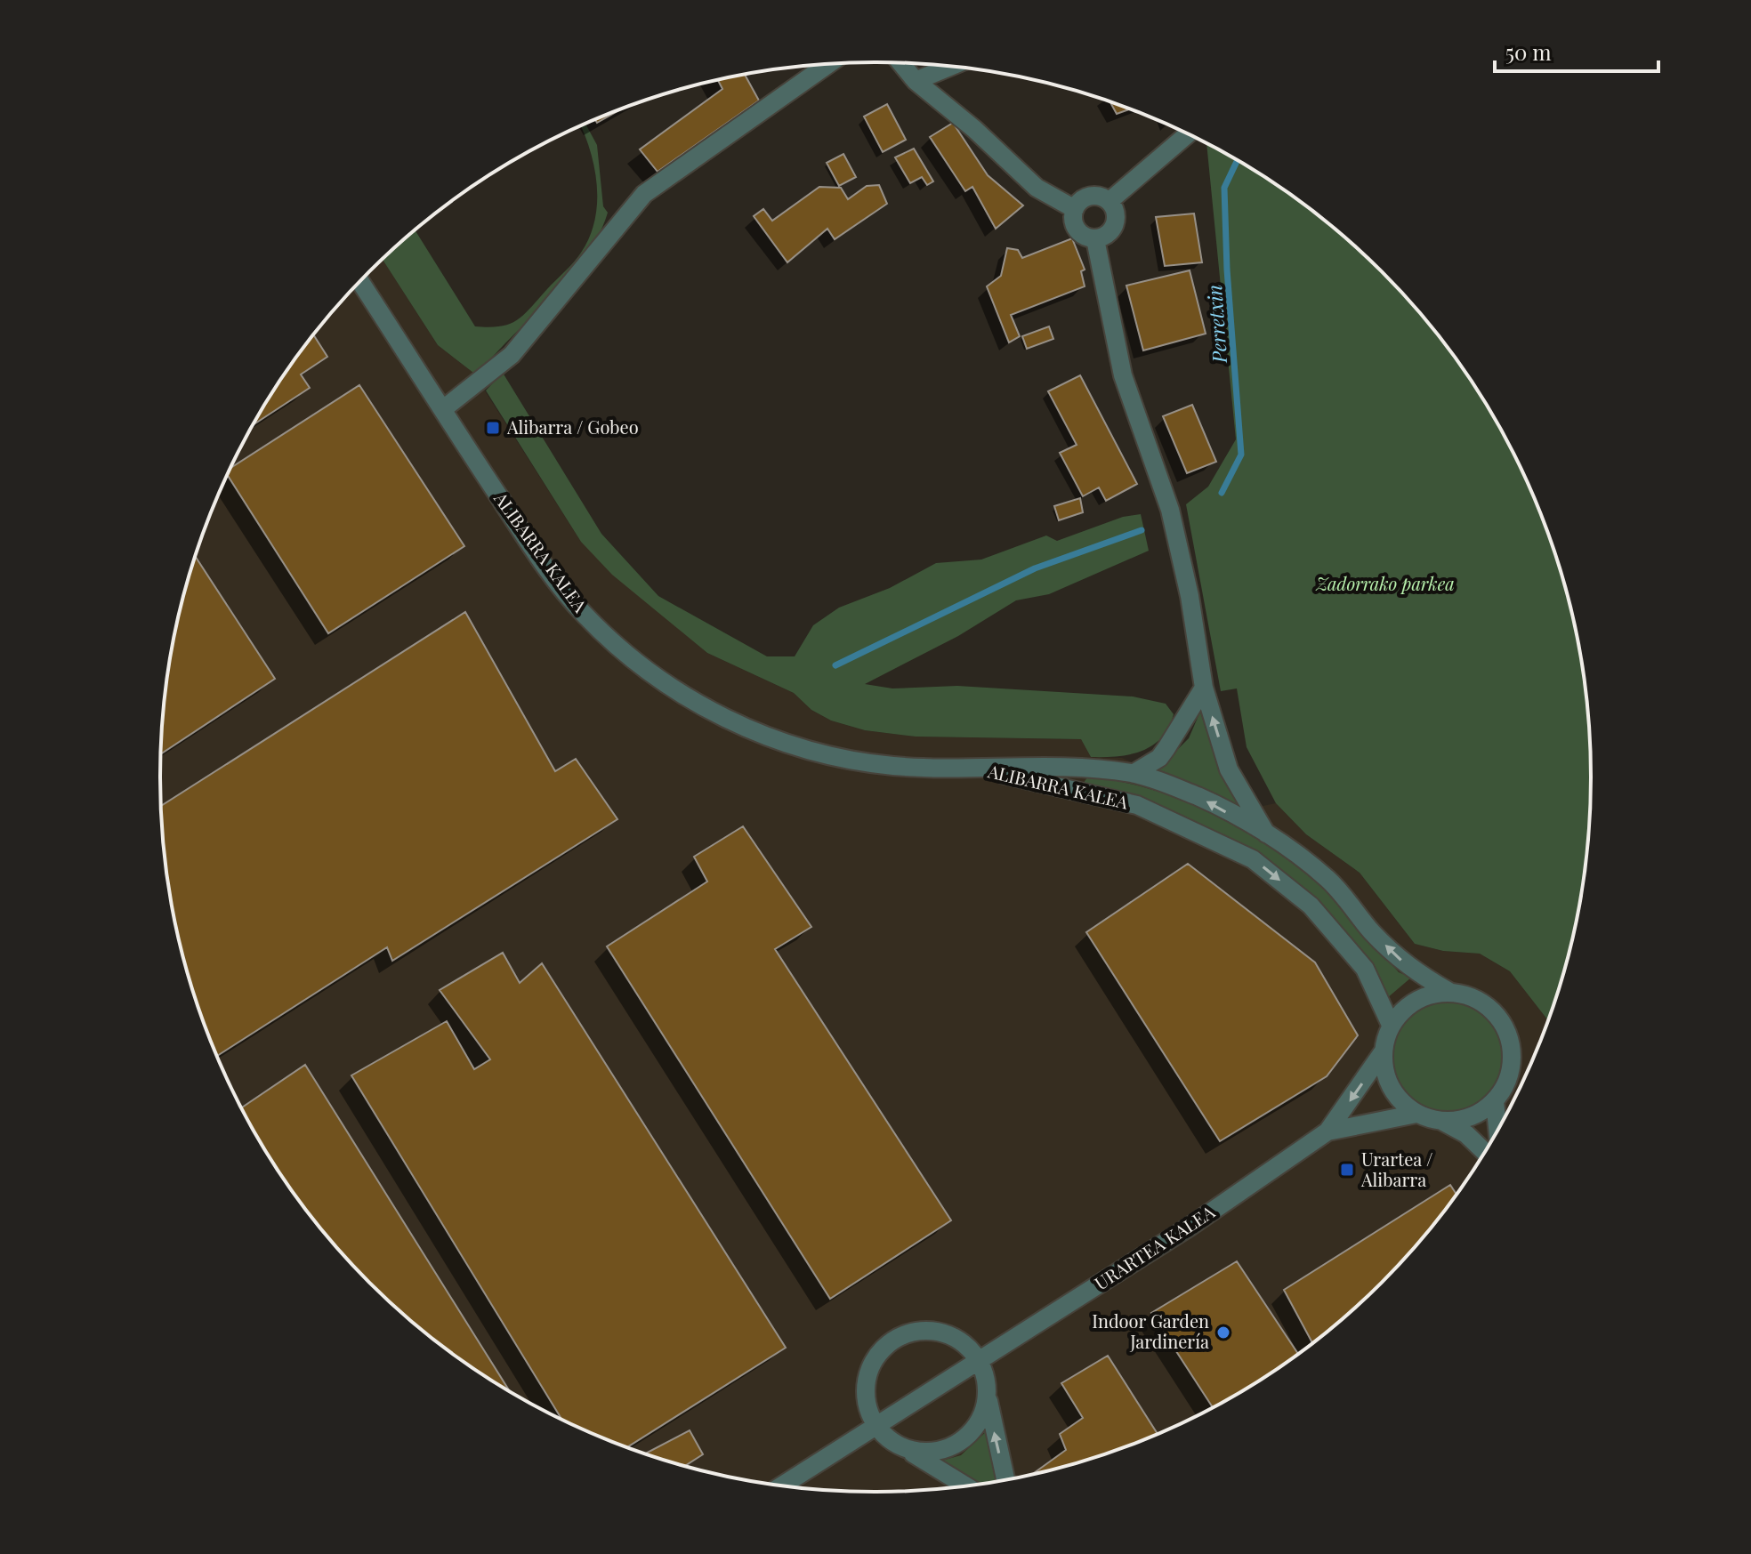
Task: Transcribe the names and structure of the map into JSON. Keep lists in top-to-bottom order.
{
  "streets": {
    "street": ["ALIBARRA KALEA", "URARTEA KALEA"]
  },
  "crossings": [
    ["ALIBARRA KALEA", "URARTEA KALEA"]
  ],
  "water": ["Perretxin"],
  "parks": ["Zadorrako parkea"],
  "places": {
    "transit": ["Alibarra / Gobeo", "Urartea / Alibarra"],
    "other": ["Indoor Garden Jardinería"]
  },
  "scale_bar": "50 m"
}
